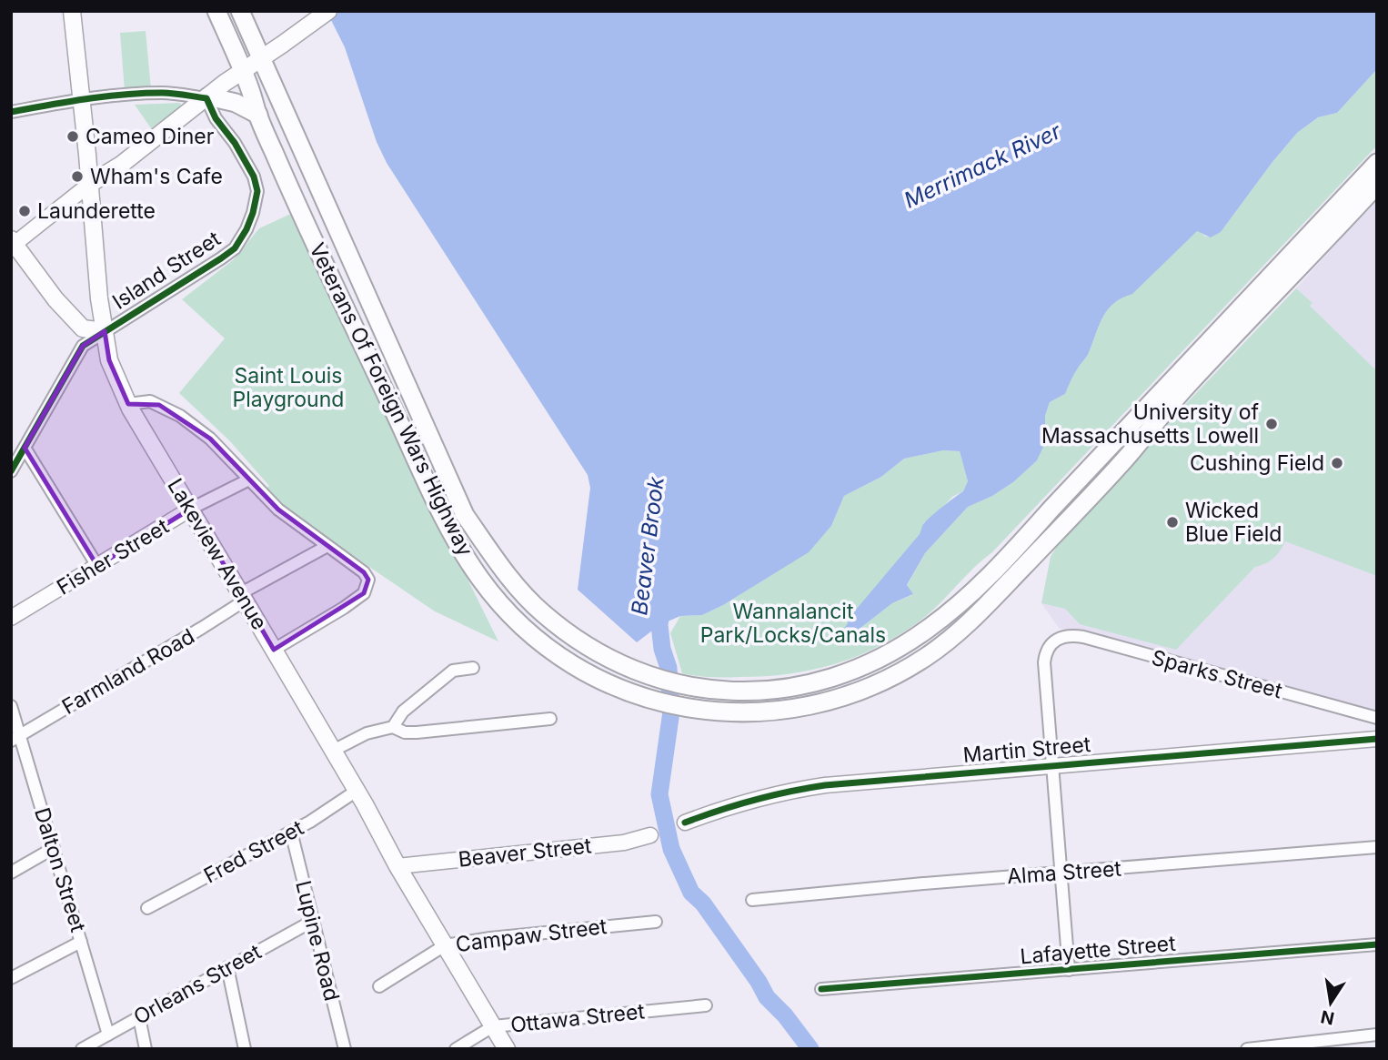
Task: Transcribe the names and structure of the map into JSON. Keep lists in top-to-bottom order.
{
  "streets": {
    "main road": ["Veterans Of Foreign Wars Highway", "Lakeview Avenue"],
    "street": [
      "Island Street",
      "Fisher Street",
      "Farmland Road",
      "Sparks Street",
      "Martin Street",
      "Fred Street",
      "Beaver Street",
      "Dalton Street",
      "Alma Street",
      "Campaw Street",
      "Lupine Road",
      "Lafayette Street",
      "Orleans Street",
      "Ottawa Street"
    ]
  },
  "crossings": [
    ["Island Street", "Lakeview Avenue"],
    ["Lakeview Avenue", "Fisher Street"],
    ["Lakeview Avenue", "Farmland Road"],
    ["Lakeview Avenue", "Fred Street"],
    ["Lakeview Avenue", "Beaver Street"],
    ["Lakeview Avenue", "Campaw Street"],
    ["Lakeview Avenue", "Ottawa Street"],
    ["Farmland Road", "Dalton Street"],
    ["Sparks Street", "Martin Street"],
    ["Fred Street", "Lupine Road"],
    ["Dalton Street", "Orleans Street"],
    ["Lupine Road", "Orleans Street"]
  ],
  "water": ["Merrimack River", "Beaver Brook"],
  "parks": ["Saint Louis Playground", "Wannalancit Park/Locks/Canals"],
  "places": [
    "Cameo Diner",
    "Wham's Cafe",
    "Launderette",
    "University of Massachusetts Lowell",
    "Cushing Field",
    "Wicked Blue Field"
  ],
  "north": "bottom"
}
